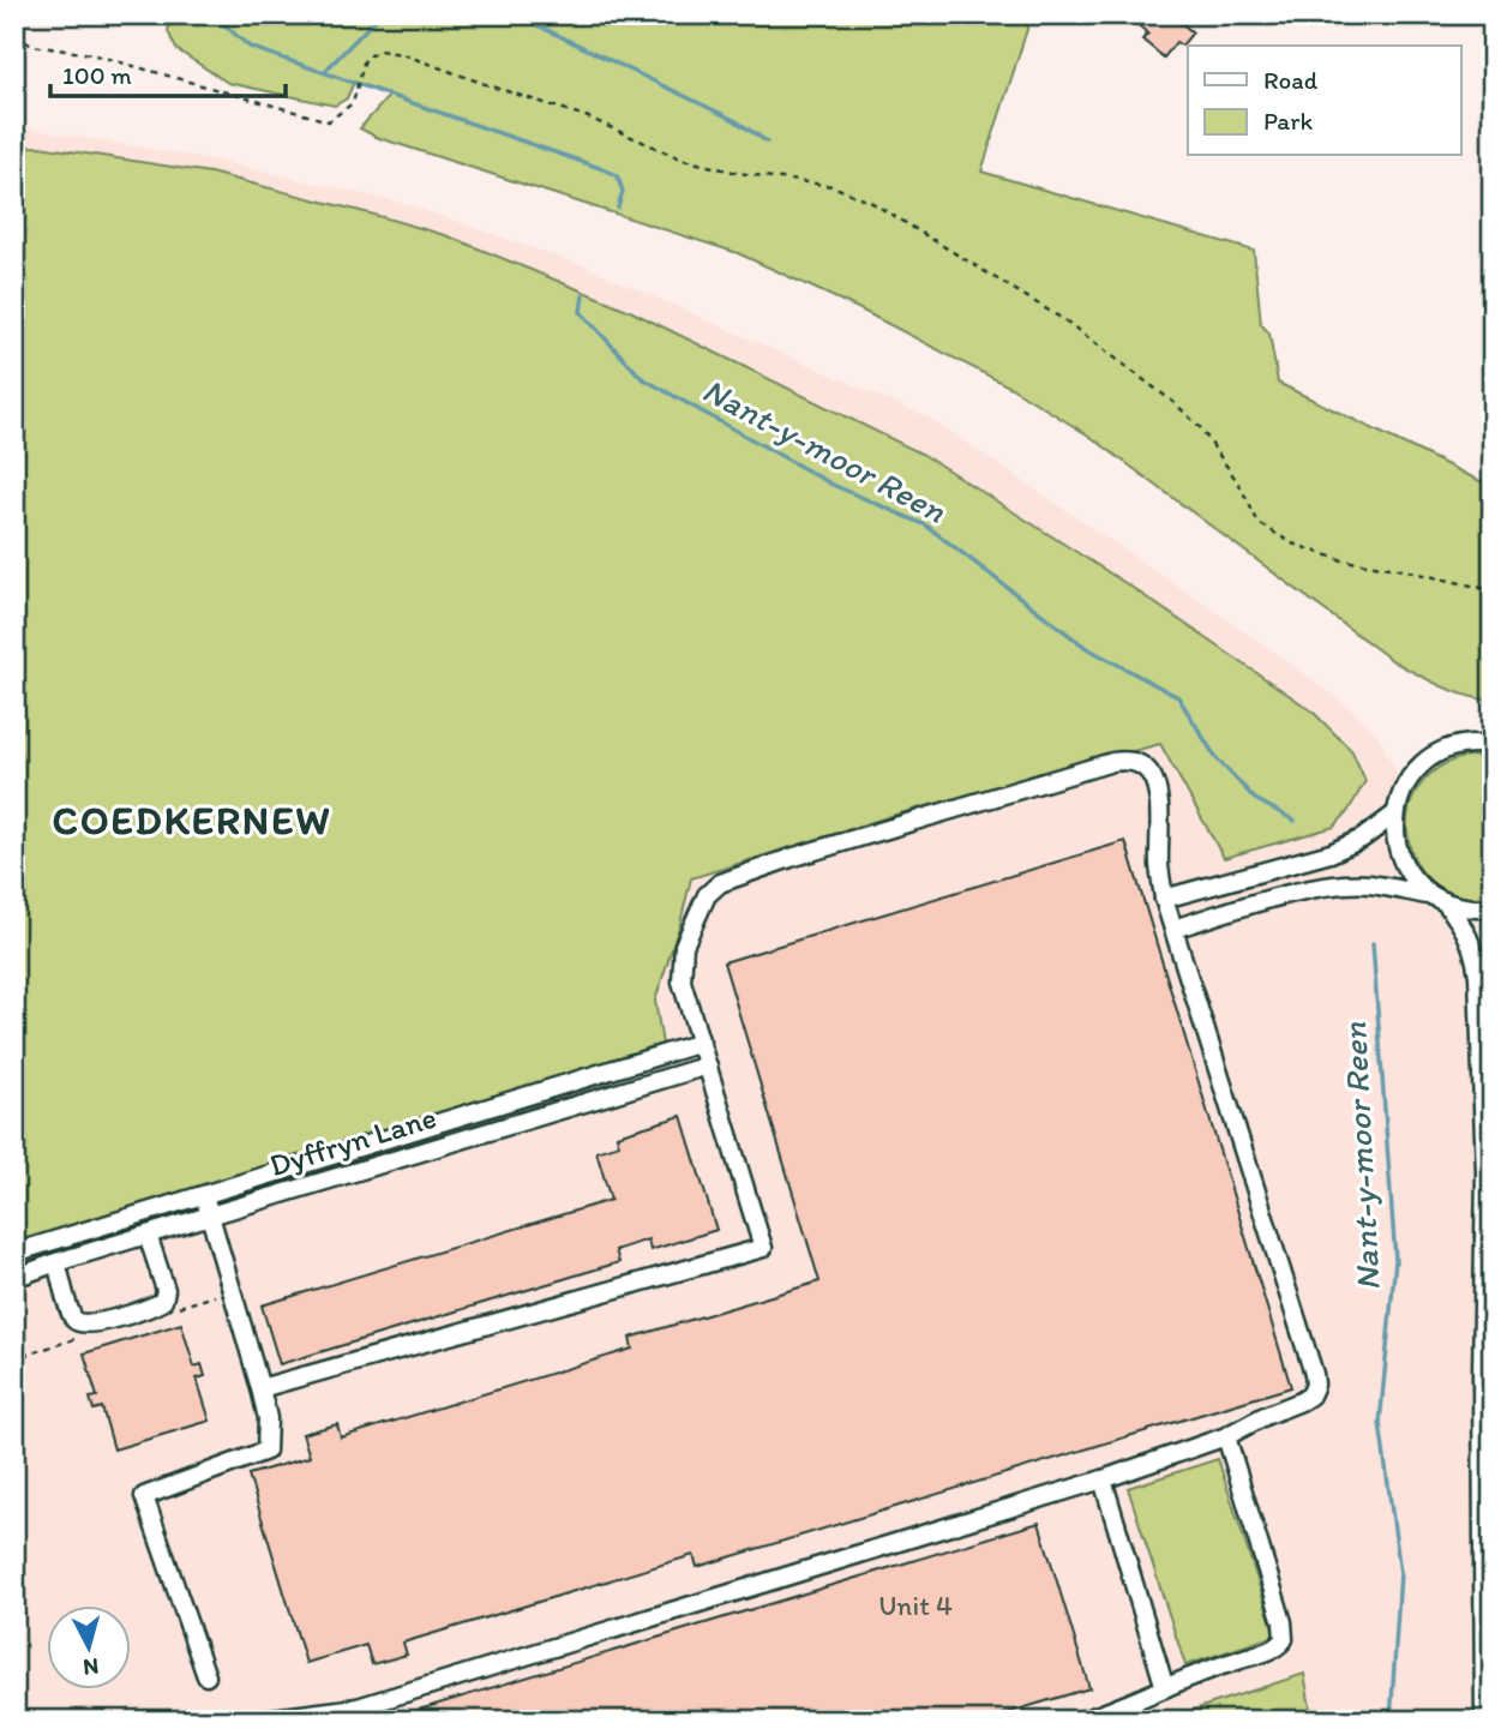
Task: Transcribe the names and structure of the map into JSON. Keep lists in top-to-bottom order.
{
  "streets": {
    "street": ["Dyffryn Lane"]
  },
  "districts": ["COEDKERNEW"],
  "water": ["Nant-y-moor Reen"],
  "house_numbers": ["Unit 4"],
  "legend": ["Road", "Park"],
  "scale_bar": "100 m",
  "north": "bottom"
}
